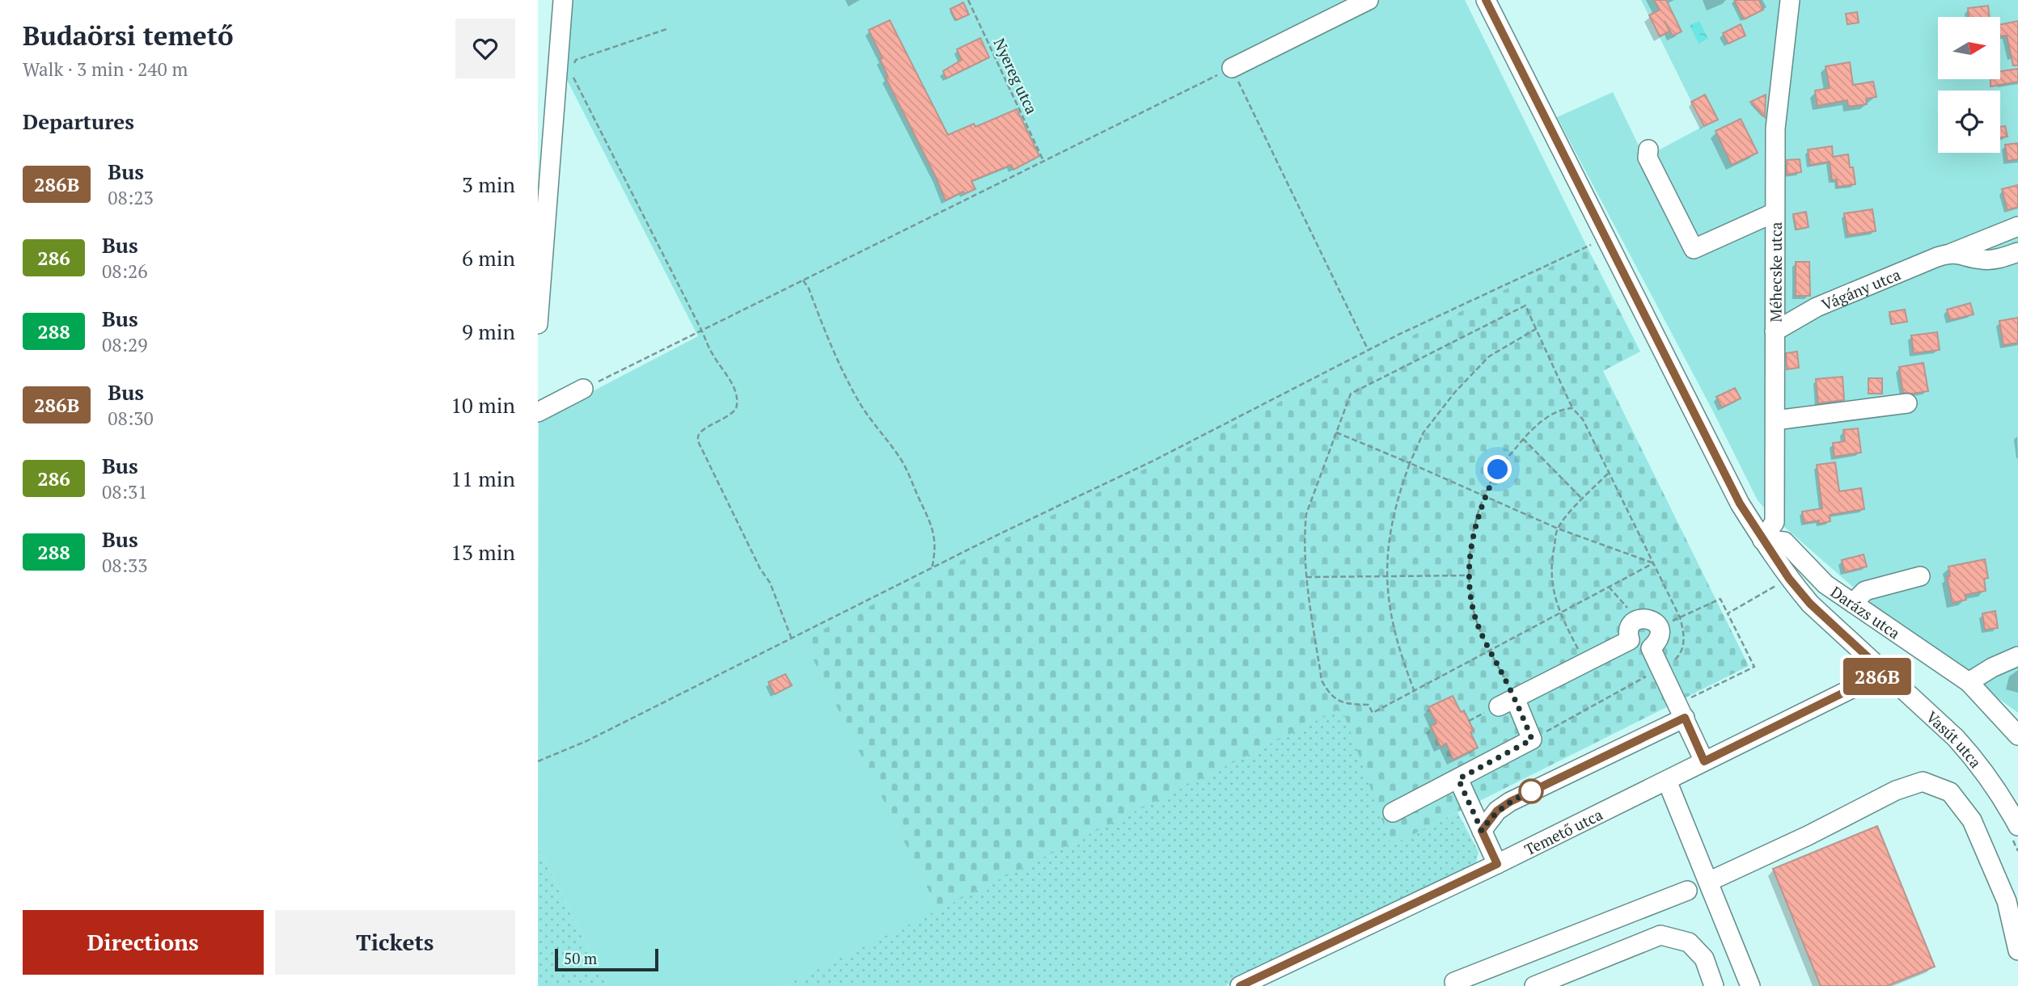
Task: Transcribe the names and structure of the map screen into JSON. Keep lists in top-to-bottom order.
{
  "streets": {
    "street": [
      "Méhecske utca",
      "Vágány utca",
      "Darázs utca",
      "Vasút utca",
      "Temető utca"
    ],
    "path": ["Nyereg utca"]
  },
  "crossings": [
    ["Méhecske utca", "Vágány utca"],
    ["Méhecske utca", "Darázs utca"],
    ["Méhecske utca", "Vasút utca"],
    ["Darázs utca", "Vasút utca"],
    ["Vasút utca", "Temető utca"]
  ],
  "lines": ["bus line 286B"],
  "scale_bar": "50 m",
  "north": "right",
  "page": {
    "heading": [
      ["Budaörsi temető", "Walk · 3 min · 240 m"],
      "Departures"
    ],
    "on_map": "286B",
    "list": [
      {
        "mark": "286B",
        "name": "Bus",
        "note": "08:23",
        "value": "3 min"
      },
      {
        "mark": "286",
        "name": "Bus",
        "note": "08:26",
        "value": "6 min"
      },
      {
        "mark": "288",
        "name": "Bus",
        "note": "08:29",
        "value": "9 min"
      },
      {
        "mark": "286B",
        "name": "Bus",
        "note": "08:30",
        "value": "10 min"
      },
      {
        "mark": "286",
        "name": "Bus",
        "note": "08:31",
        "value": "11 min"
      },
      {
        "mark": "288",
        "name": "Bus",
        "note": "08:33",
        "value": "13 min"
      }
    ],
    "buttons": ["Directions", "Tickets"],
    "scale": "50 m"
  }
}
